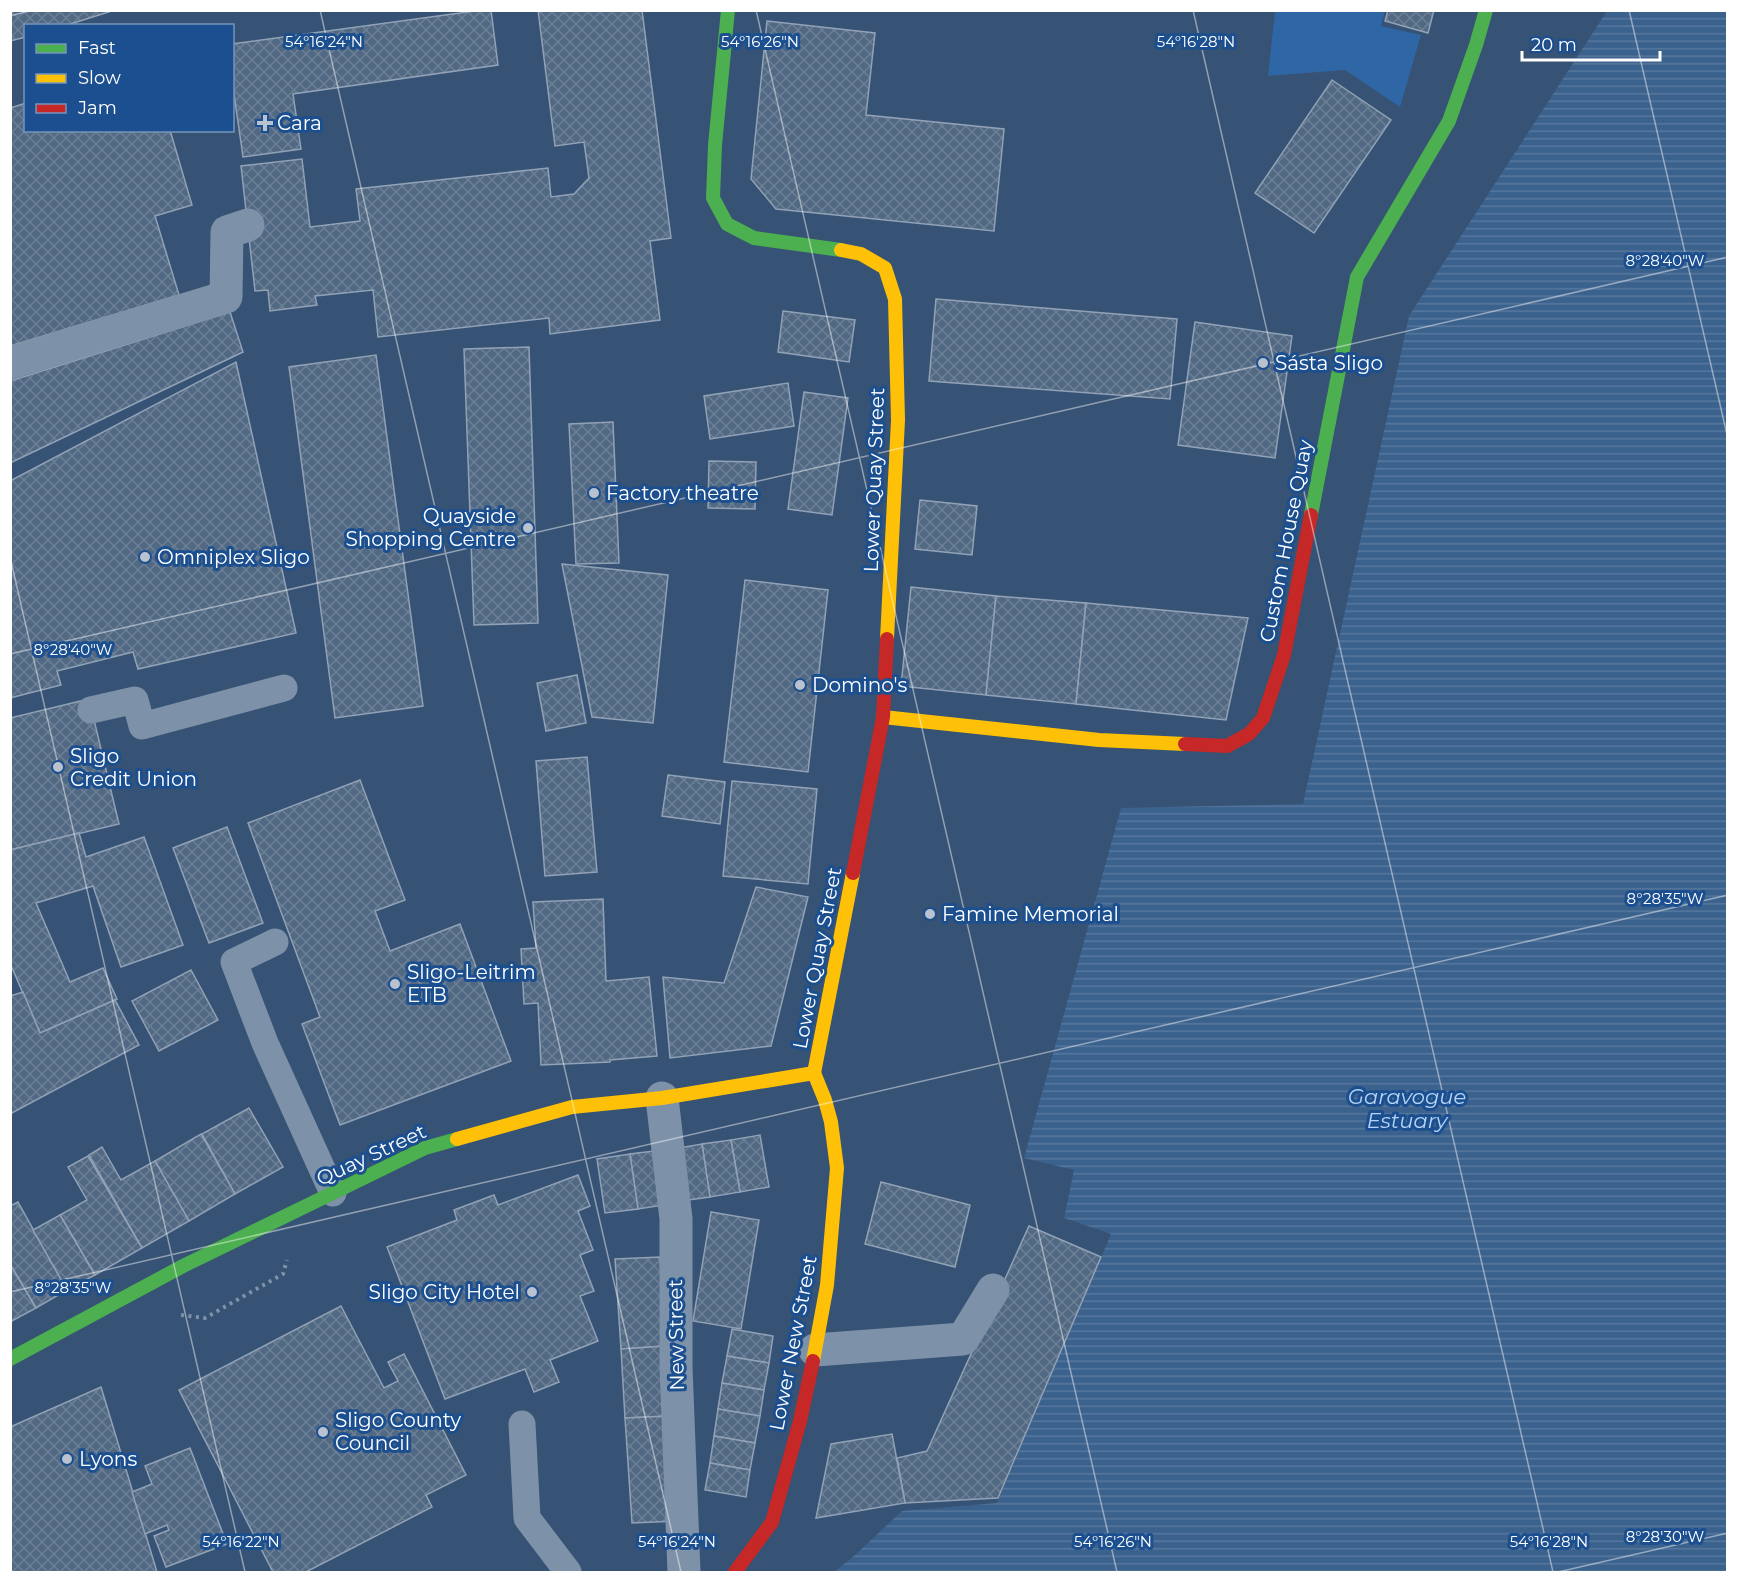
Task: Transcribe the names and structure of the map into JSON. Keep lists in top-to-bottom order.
{
  "streets": {
    "street": [
      "Lower Quay Street",
      "Custom House Quay",
      "Quay Street",
      "New Street",
      "Lower New Street"
    ]
  },
  "crossings": [
    ["Lower Quay Street", "Custom House Quay"],
    ["Lower Quay Street", "Quay Street"],
    ["Lower Quay Street", "Lower New Street"],
    ["Quay Street", "New Street"],
    ["Quay Street", "Lower New Street"]
  ],
  "water": ["Garavogue Estuary"],
  "places": {
    "health": ["Cara"],
    "other": [
      "Sásta Sligo",
      "Factory theatre",
      "Quayside Shopping Centre",
      "Omniplex Sligo",
      "Domino's",
      "Sligo Credit Union",
      "Famine Memorial",
      "Sligo-Leitrim ETB",
      "Sligo City Hotel",
      "Sligo County Council",
      "Lyons"
    ]
  },
  "legend": ["Fast", "Slow", "Jam"],
  "scale_bar": "20 m",
  "coordinates": [
    "54°16'24\"N",
    "54°16'26\"N",
    "54°16'28\"N",
    "8°28'40\"W",
    "8°28'35\"W",
    "8°28'30\"W",
    "54°16'22\"N"
  ]
}
